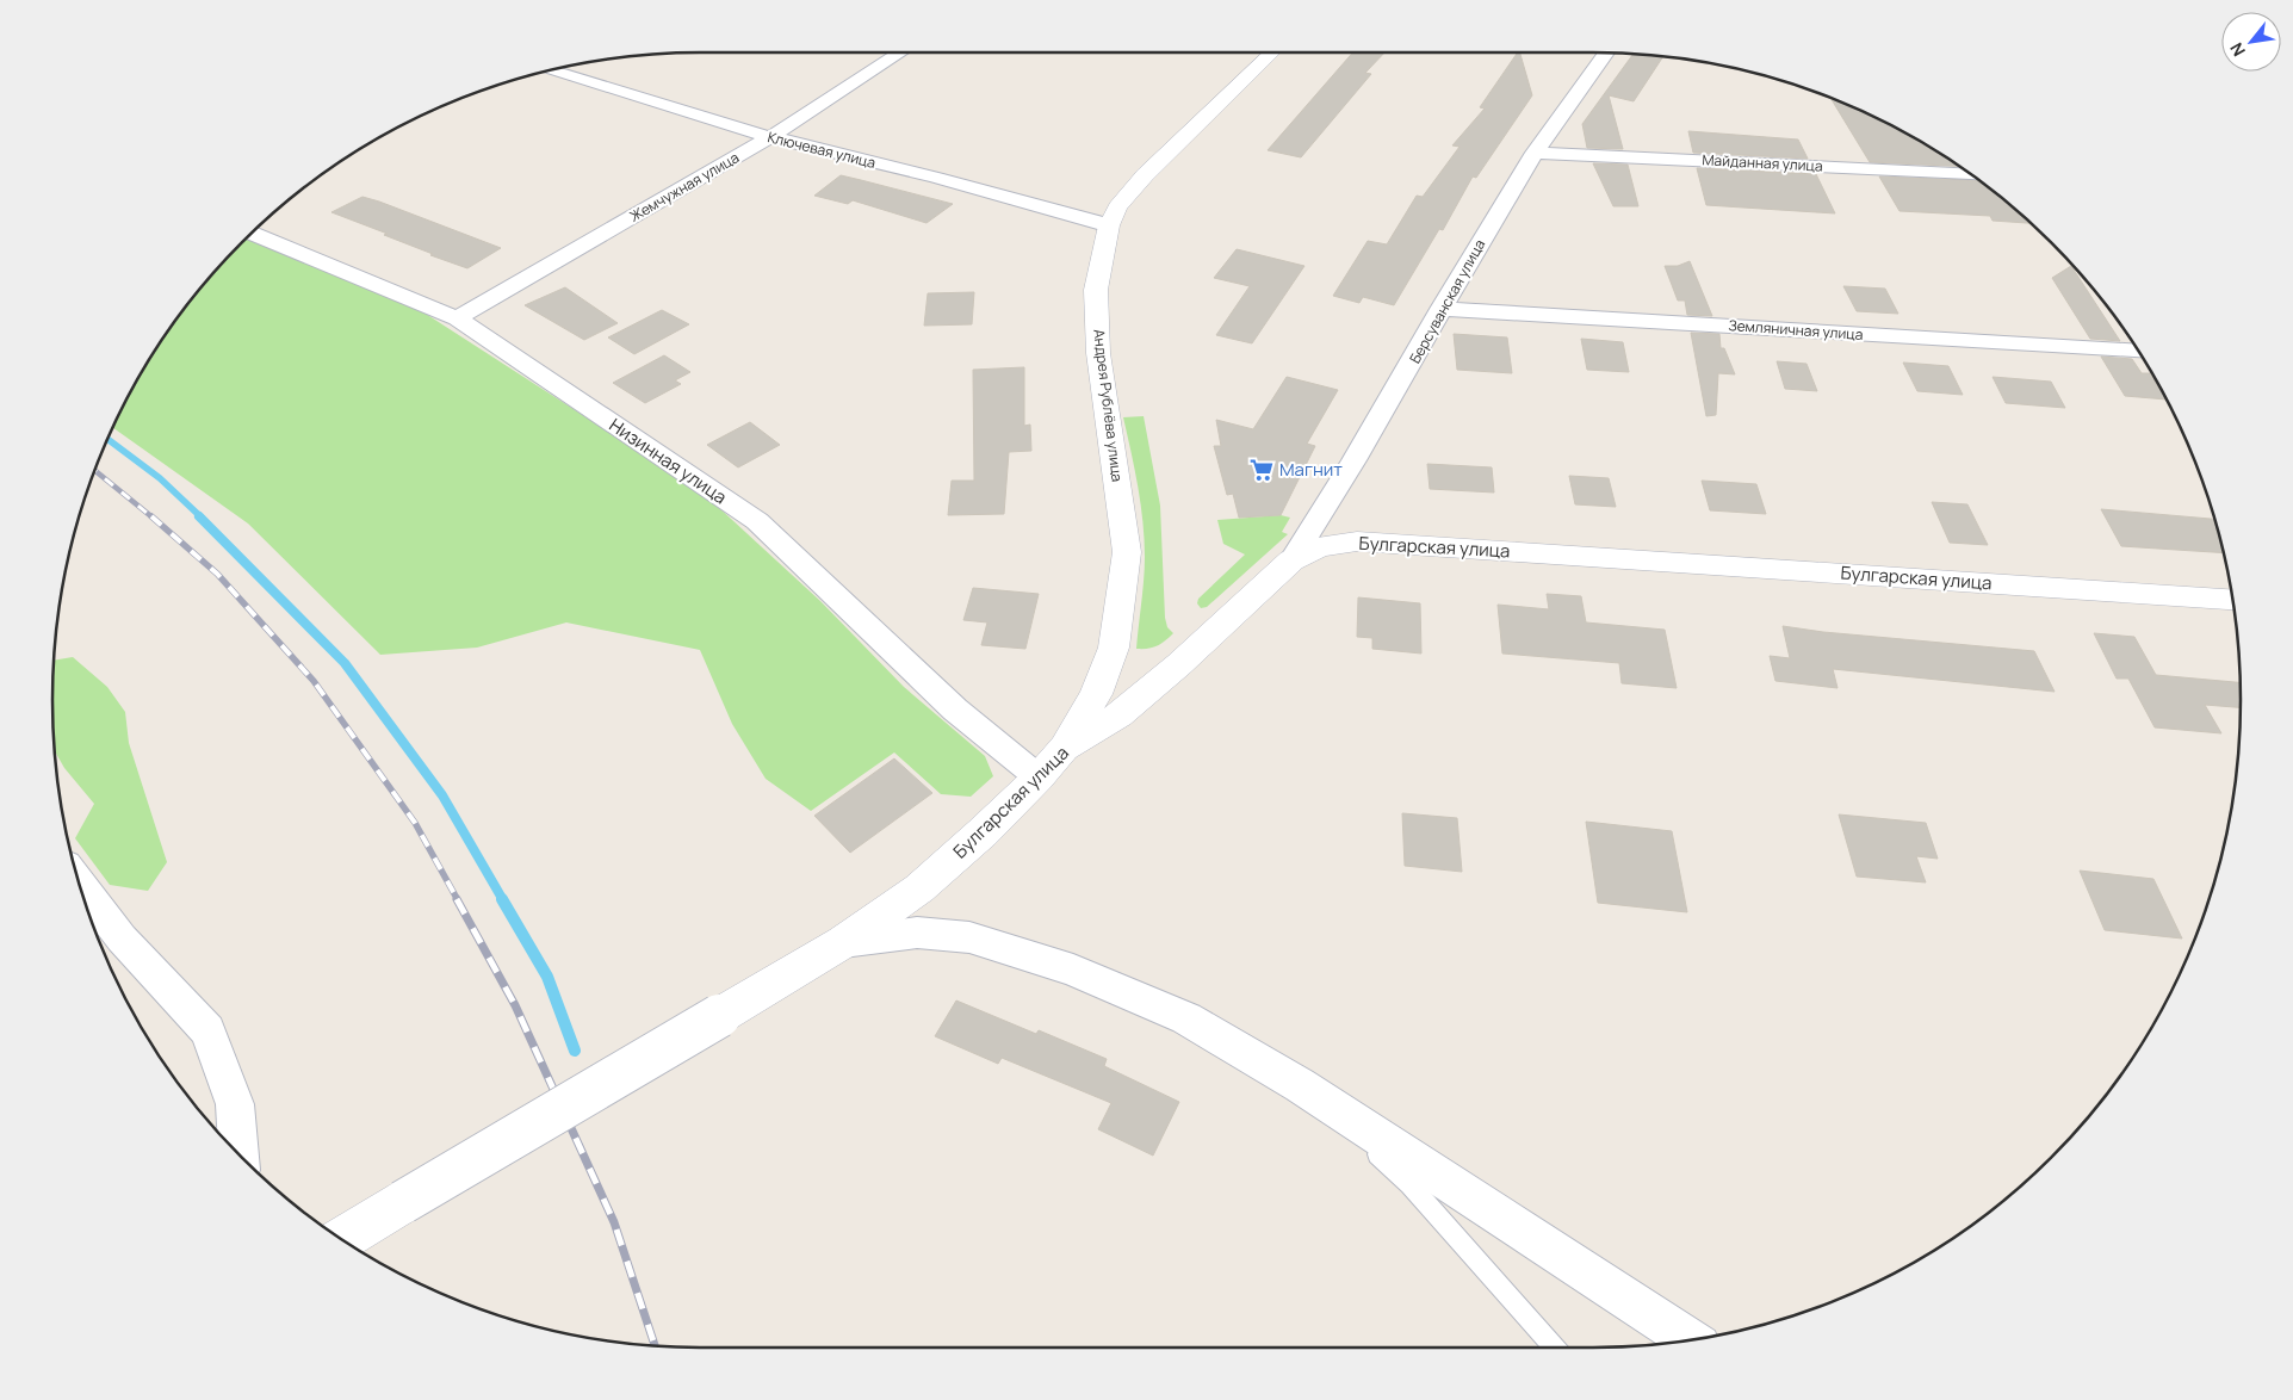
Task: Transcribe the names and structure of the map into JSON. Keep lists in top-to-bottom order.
{
  "streets": {
    "street": [
      "Ключевая улица",
      "Майданная улица",
      "Жемчужная улица",
      "Берсуванская улица",
      "Земляничная улица",
      "Андрея Рублёва улица",
      "Низинная улица",
      "Булгарская улица"
    ]
  },
  "crossings": [
    ["Ключевая улица", "Жемчужная улица"],
    ["Ключевая улица", "Андрея Рублёва улица"],
    ["Майданная улица", "Берсуванская улица"],
    ["Жемчужная улица", "Низинная улица"],
    ["Берсуванская улица", "Земляничная улица"],
    ["Берсуванская улица", "Булгарская улица"],
    ["Андрея Рублёва улица", "Булгарская улица"],
    ["Низинная улица", "Булгарская улица"]
  ],
  "places": {
    "supermarket": ["Магнит"]
  },
  "north": "bottom left"
}
